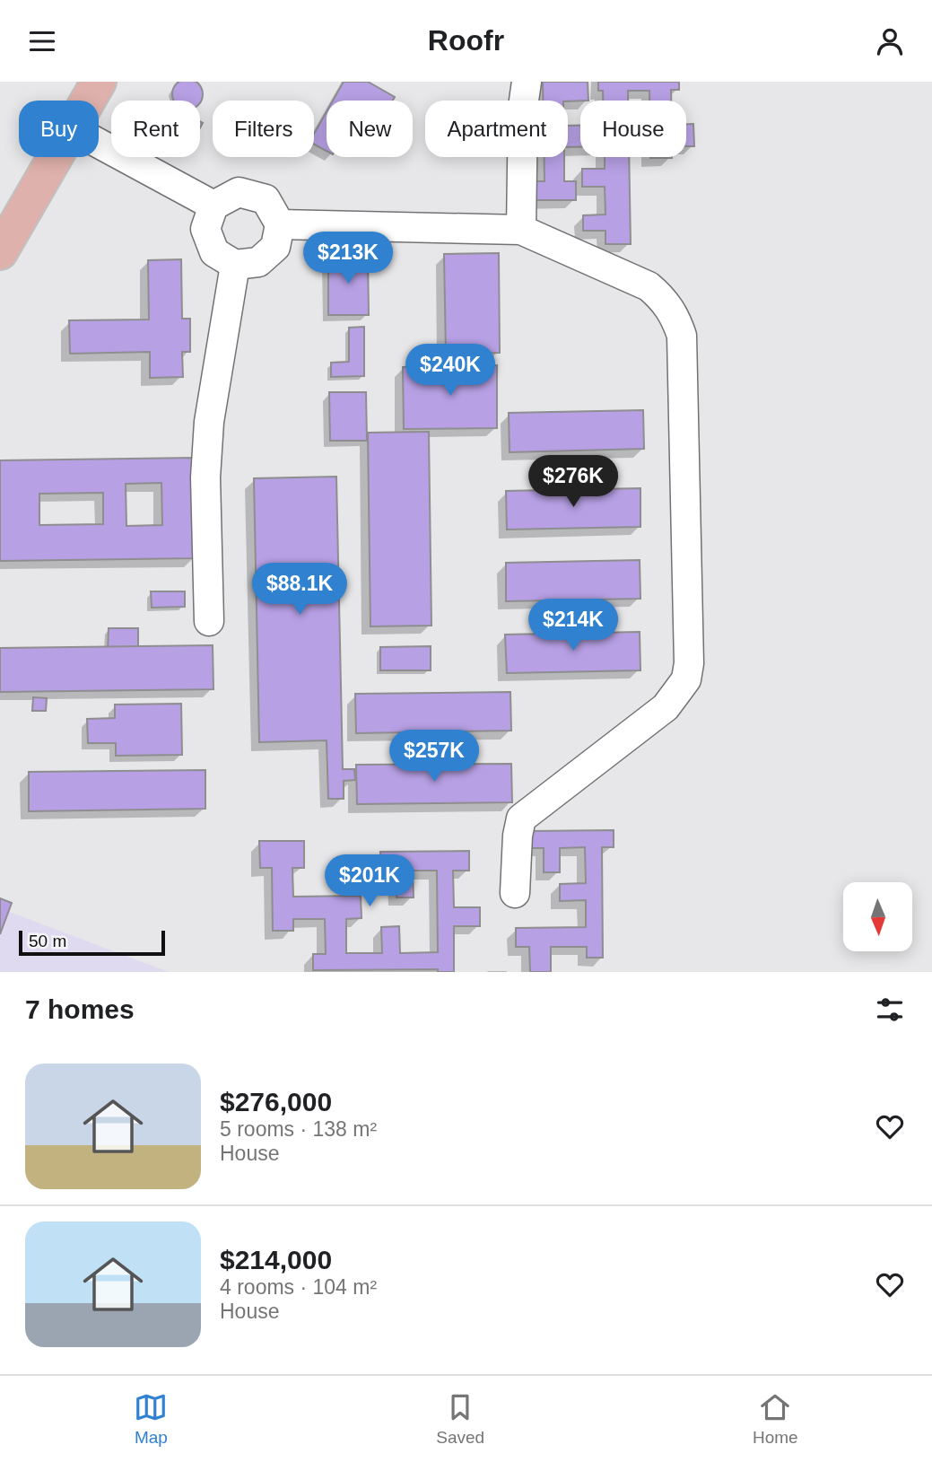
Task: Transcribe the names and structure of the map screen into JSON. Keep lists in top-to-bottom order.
{
  "scale_bar": "50 m",
  "north": "bottom",
  "page": {
    "header": "Roofr",
    "chip": [
      "Buy",
      "Rent",
      "Filters",
      "New",
      "Apartment",
      "House"
    ],
    "price": [
      "$213K",
      "$240K",
      "$276K",
      "$88.1K",
      "$214K",
      "$257K",
      "$201K"
    ],
    "scale": "50 m",
    "heading": "7 homes",
    "list": [
      {
        "name": "$276,000",
        "note": "5 rooms · 138 m² · House"
      },
      {
        "name": "$214,000",
        "note": "4 rooms · 104 m² · House"
      }
    ],
    "tabs": ["Map", "Saved", "Home"]
  }
}
